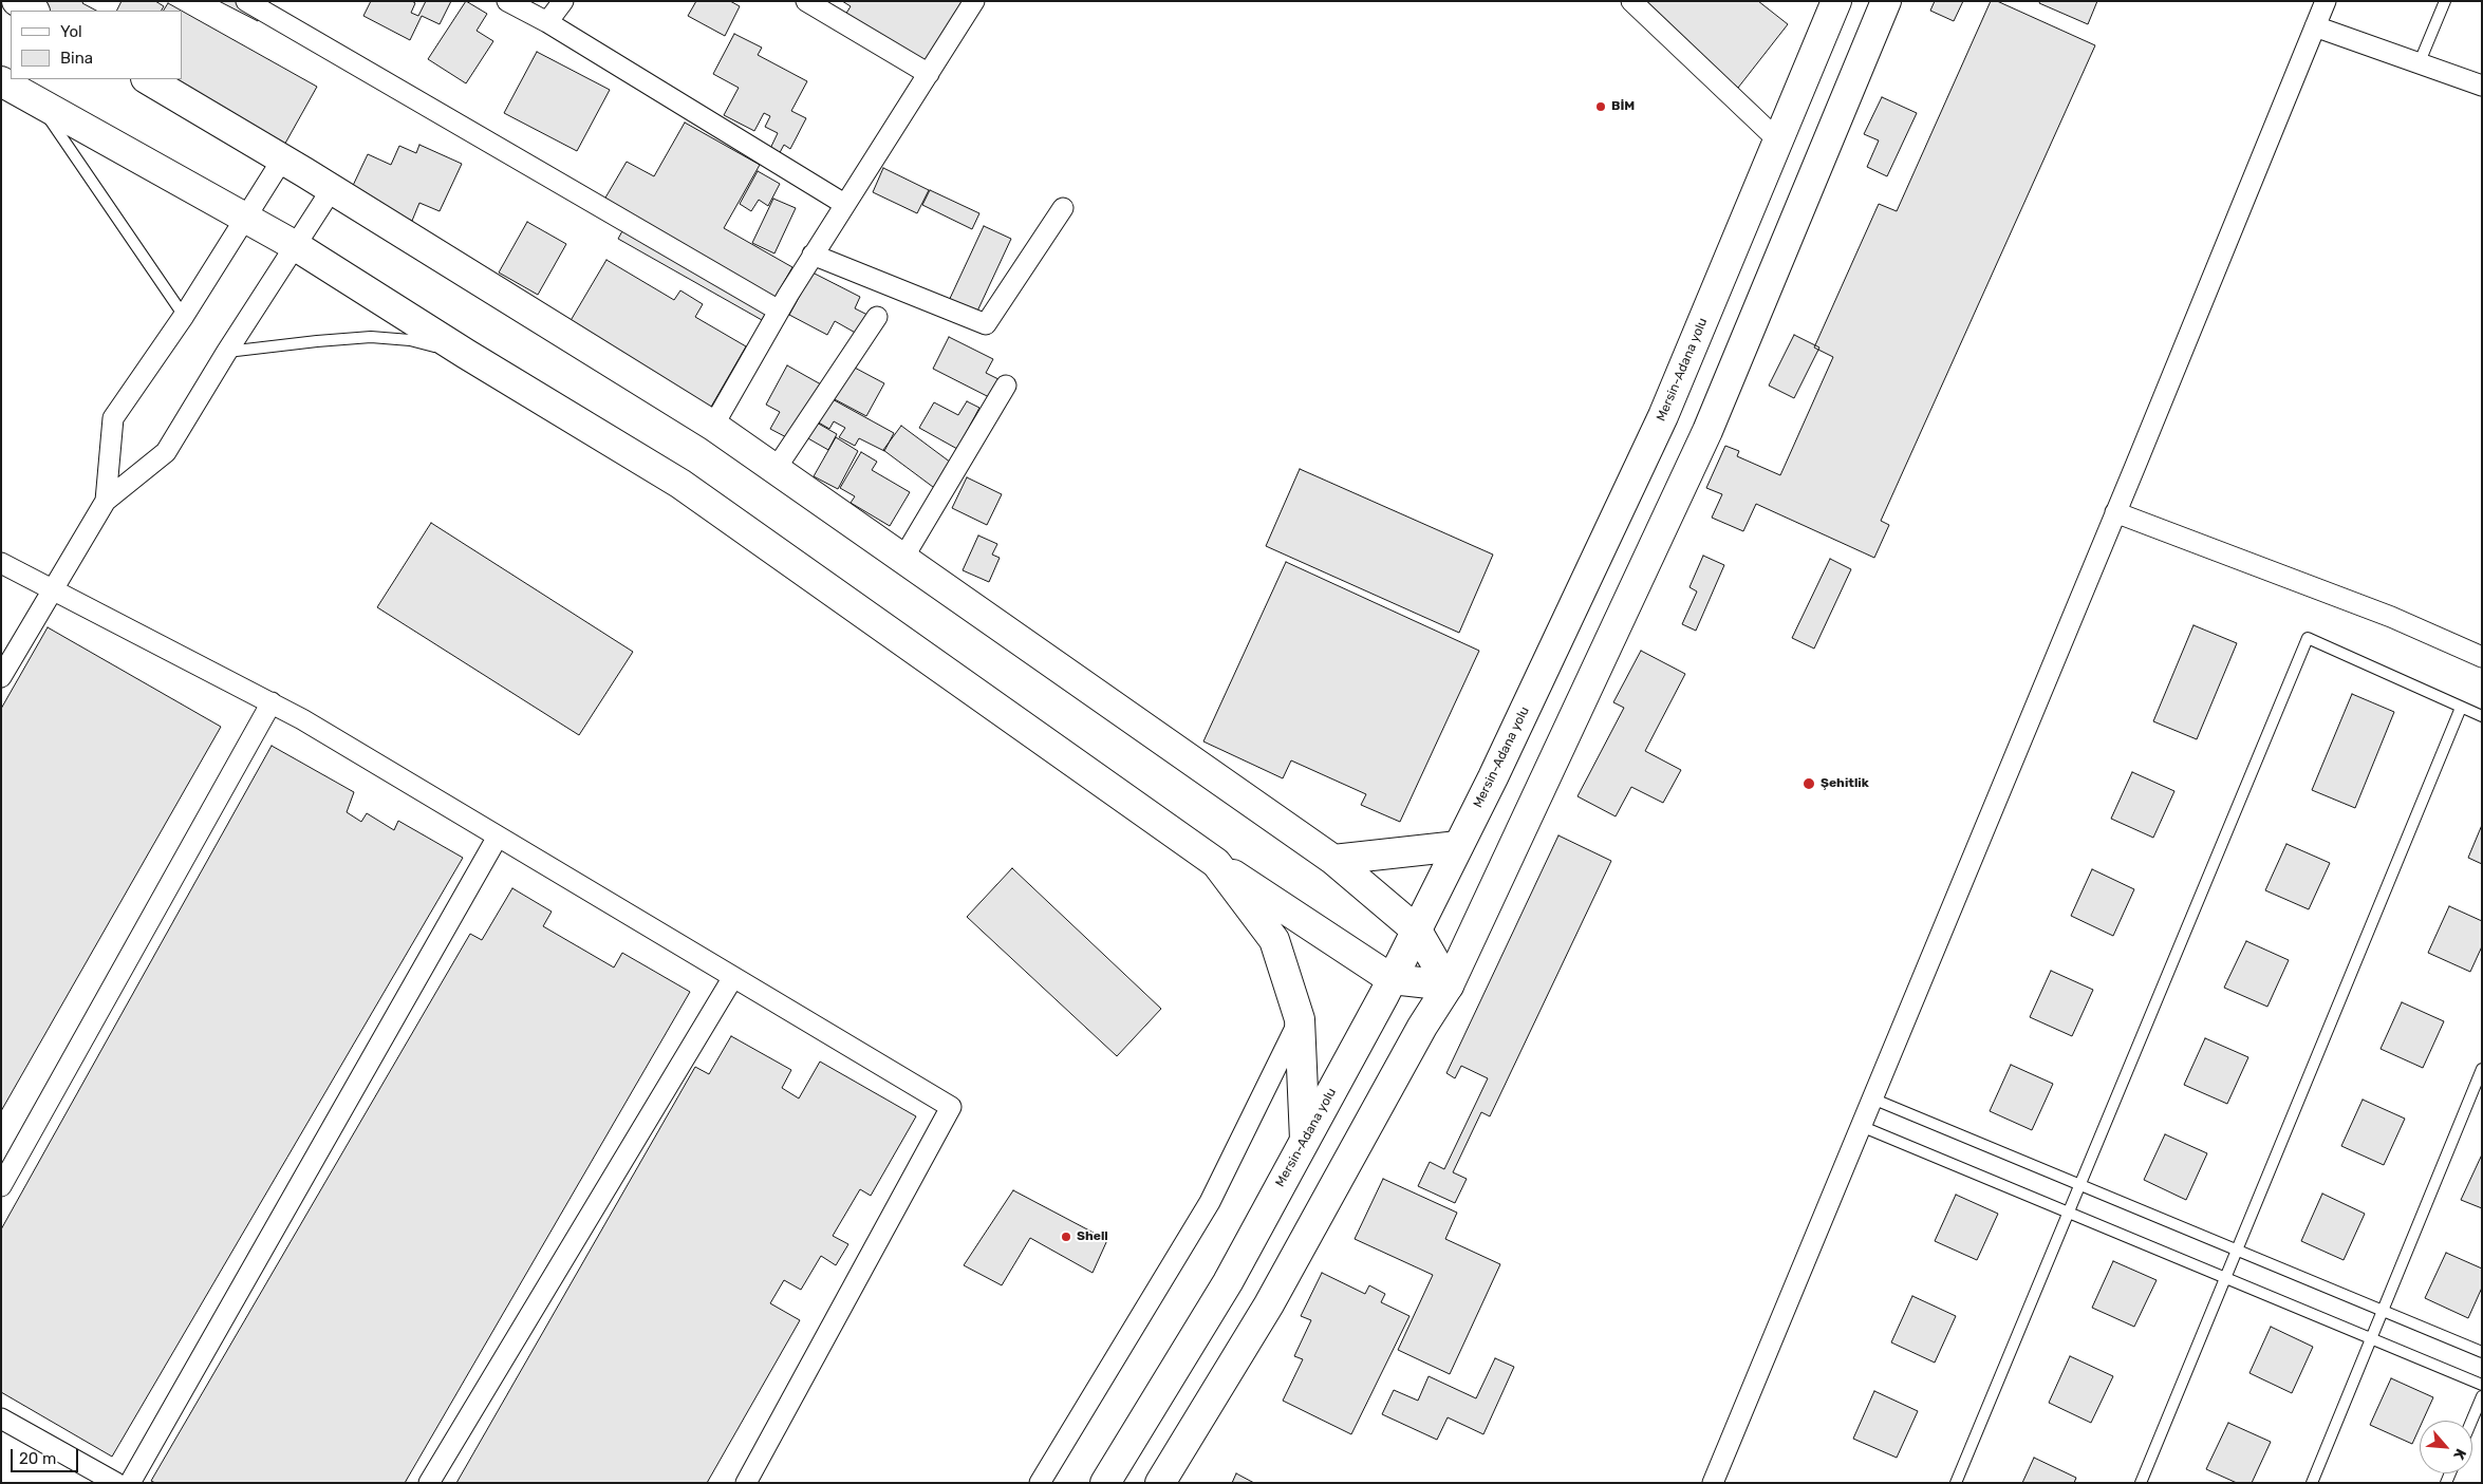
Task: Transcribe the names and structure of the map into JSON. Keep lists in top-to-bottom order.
{
  "streets": {
    "main road": ["Mersin-Adana yolu"]
  },
  "places": ["BİM", "Şehitlik", "Shell"],
  "legend": ["Yol", "Bina"],
  "scale_bar": "20 m",
  "north": "bottom right"
}
